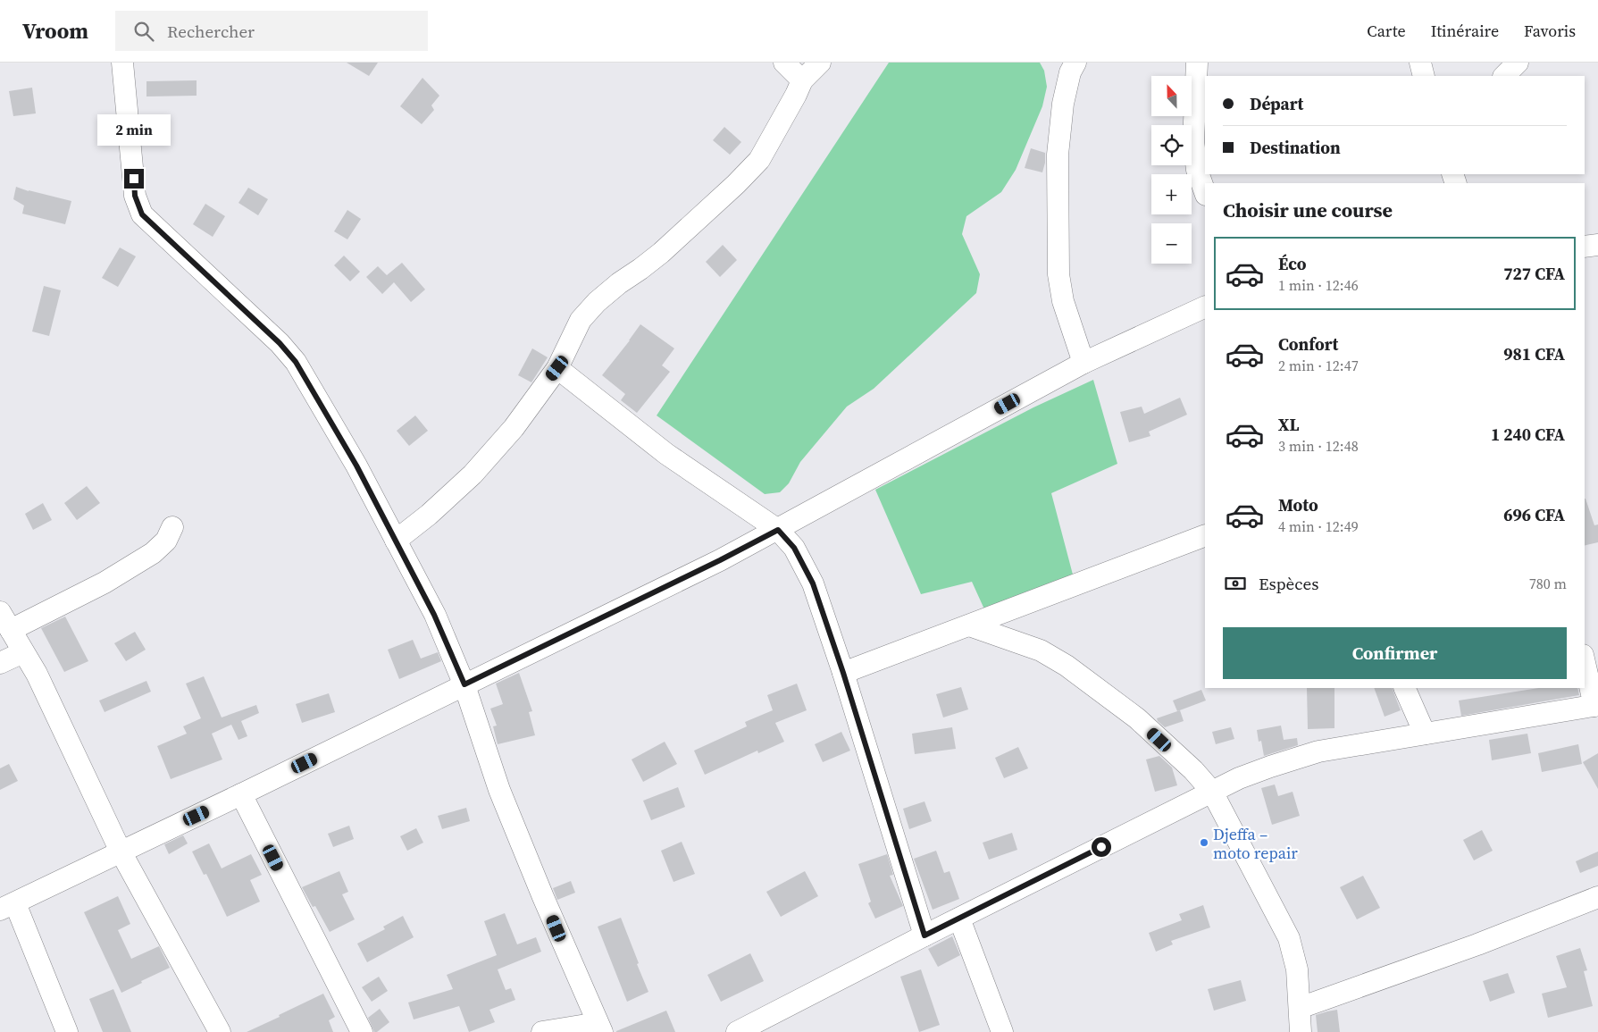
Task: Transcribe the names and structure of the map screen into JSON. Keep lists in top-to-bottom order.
{
  "places": ["Djeffa – moto repair"],
  "north": "top",
  "page": {
    "header": "Vroom",
    "search": "Rechercher",
    "nav": ["Carte", "Itinéraire", "Favoris"],
    "map_buttons": ["+", "−"],
    "banner": ["Départ", "Destination"],
    "bubble": "2 min",
    "heading": "Choisir une course",
    "list": [
      {
        "name": "Éco",
        "note": "1 min · 12:46",
        "value": "727 CFA"
      },
      {
        "name": "Confort",
        "note": "2 min · 12:47",
        "value": "981 CFA"
      },
      {
        "name": "XL",
        "note": "3 min · 12:48",
        "value": "1 240 CFA"
      },
      {
        "name": "Moto",
        "note": "4 min · 12:49",
        "value": "696 CFA"
      }
    ],
    "pay": ["Espèces", "780 m"],
    "buttons": "Confirmer"
  }
}
